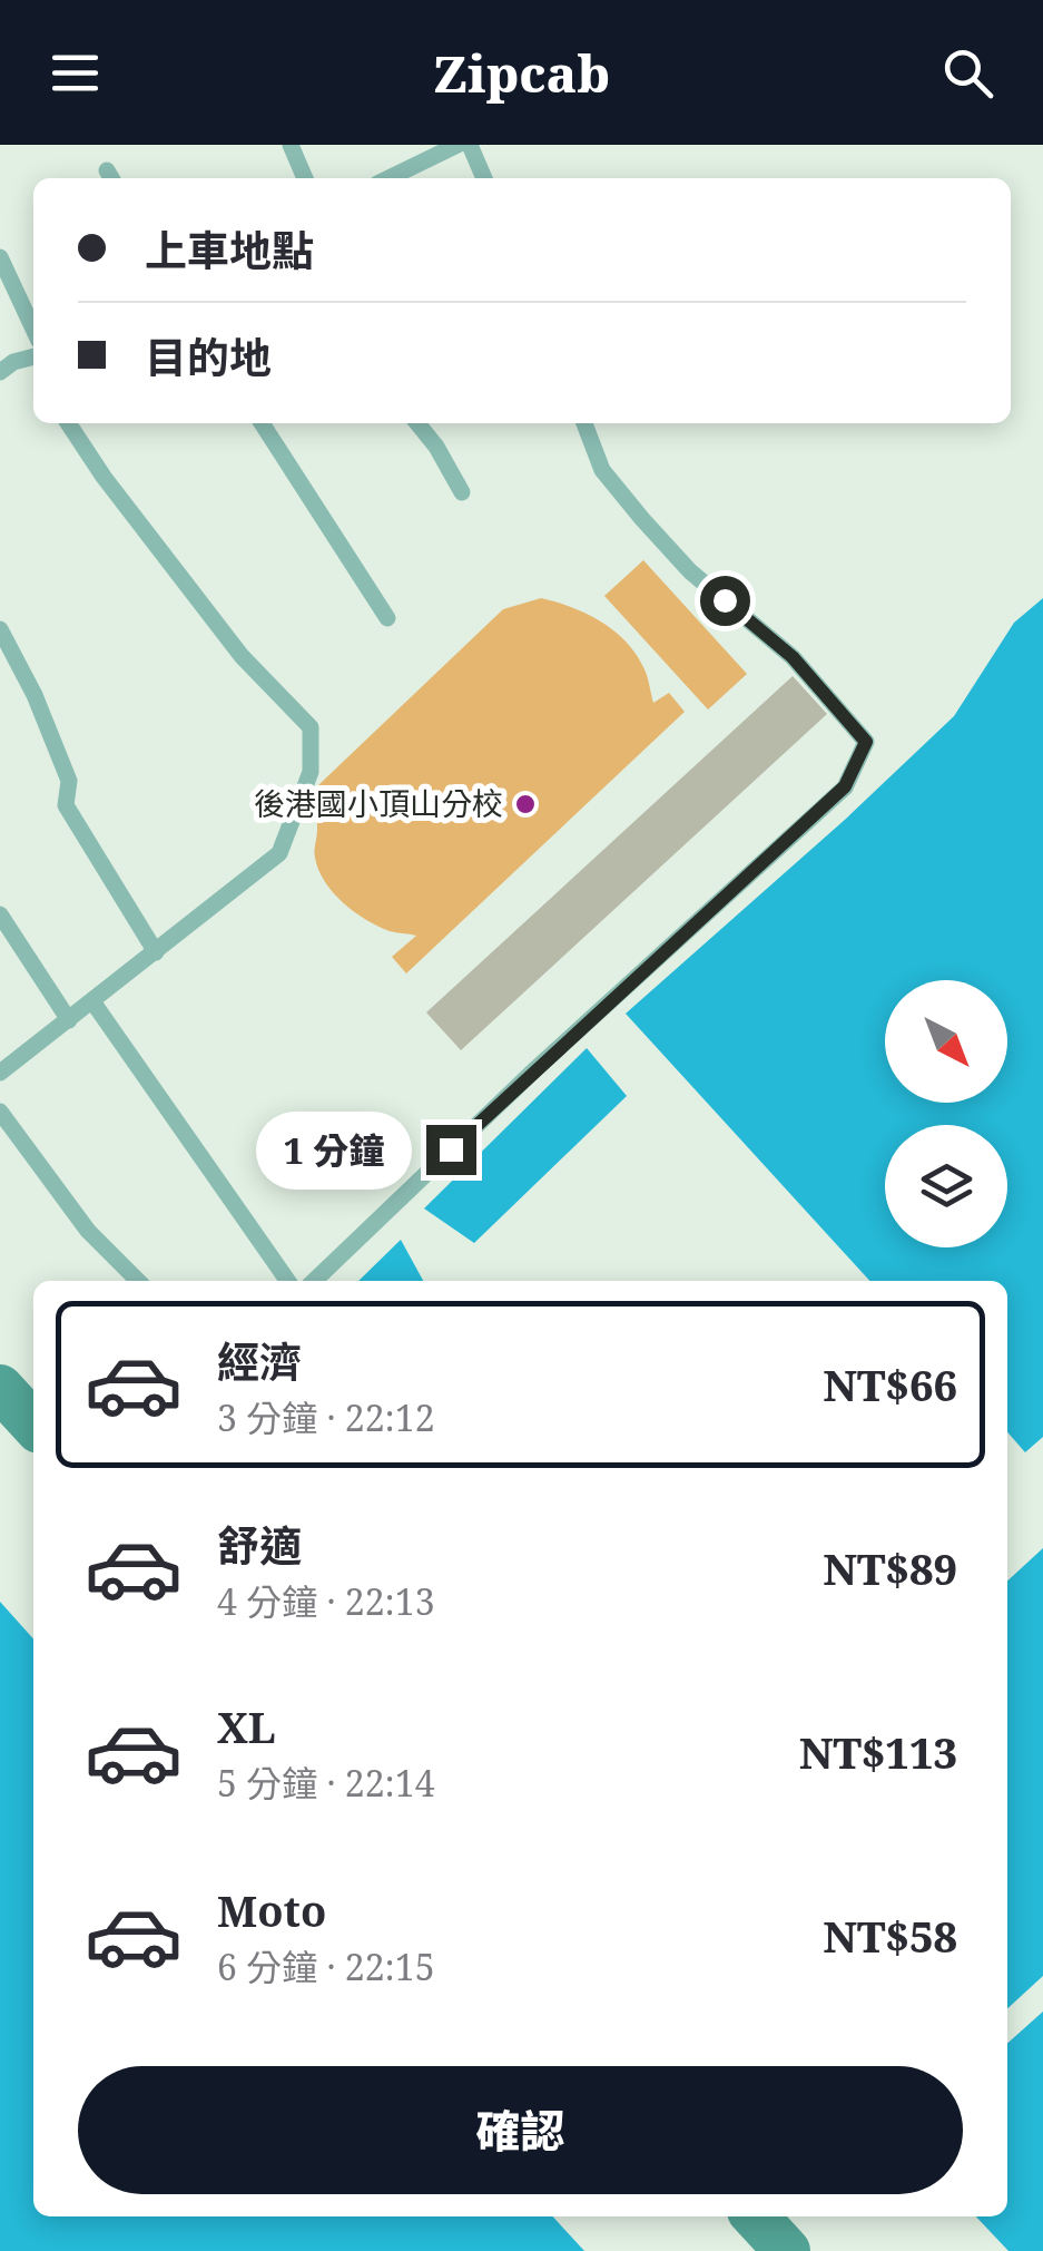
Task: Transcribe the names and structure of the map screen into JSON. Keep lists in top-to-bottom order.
{
  "places": ["後港國小頂山分校"],
  "north": "bottom right",
  "page": {
    "header": "Zipcab",
    "banner": ["上車地點", "目的地"],
    "bubble": "1 分鐘",
    "list": [
      {
        "name": "經濟",
        "note": "3 分鐘 · 22:12",
        "value": "NT$66"
      },
      {
        "name": "舒適",
        "note": "4 分鐘 · 22:13",
        "value": "NT$89"
      },
      {
        "name": "XL",
        "note": "5 分鐘 · 22:14",
        "value": "NT$113"
      },
      {
        "name": "Moto",
        "note": "6 分鐘 · 22:15",
        "value": "NT$58"
      }
    ],
    "buttons": "確認"
  }
}
